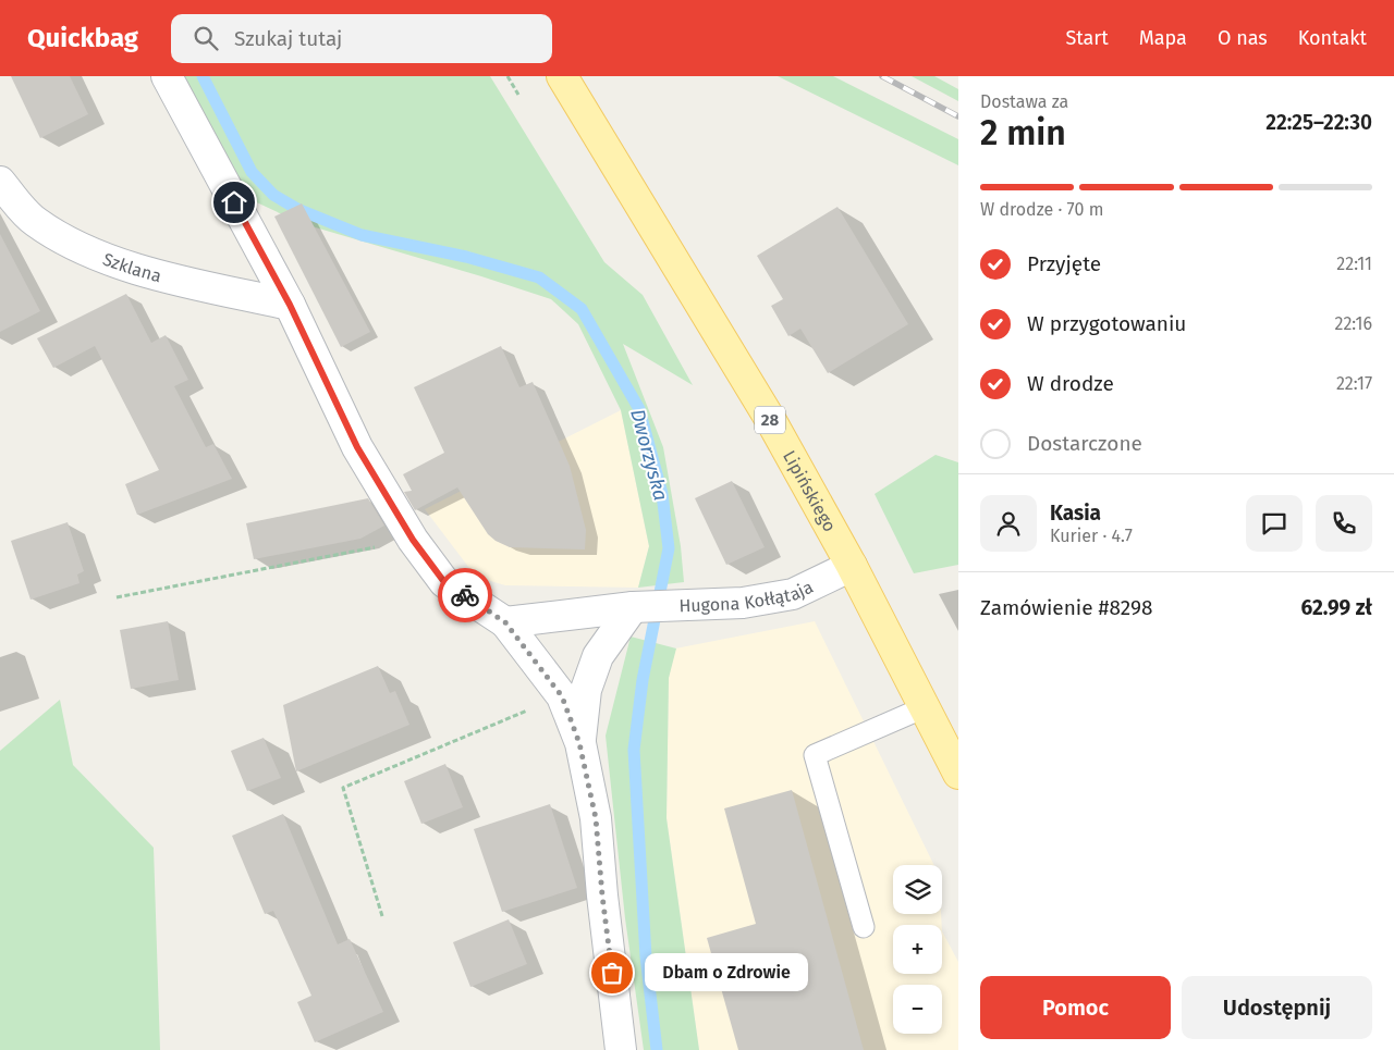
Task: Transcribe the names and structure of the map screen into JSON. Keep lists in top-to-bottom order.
{
  "streets": {
    "main road": ["28", "Lipińskiego"],
    "street": ["Szklana", "Hugona Kołłątaja"]
  },
  "crossings": [
    ["Lipińskiego", "Hugona Kołłątaja"]
  ],
  "water": ["Dworzyska"],
  "places": ["Dbam o Zdrowie"],
  "page": {
    "header": "Quickbag",
    "search": "Szukaj tutaj",
    "nav": [
      "Start",
      "Mapa",
      "O nas",
      "Kontakt"
    ],
    "heading": ["2 min", "Dostawa za", "22:25–22:30"],
    "panel": [
      "Kasia",
      "Kurier · 4.7",
      "Zamówienie #8298",
      "62.99 zł"
    ],
    "bar": "W drodze · 70 m",
    "list": [
      ["Przyjęte", "22:11"],
      ["W przygotowaniu", "22:16"],
      ["W drodze", "22:17"],
      "Dostarczone"
    ],
    "map_buttons": ["+", "−"],
    "bubble": "Dbam o Zdrowie",
    "buttons": ["Pomoc", "Udostępnij"]
  }
}
